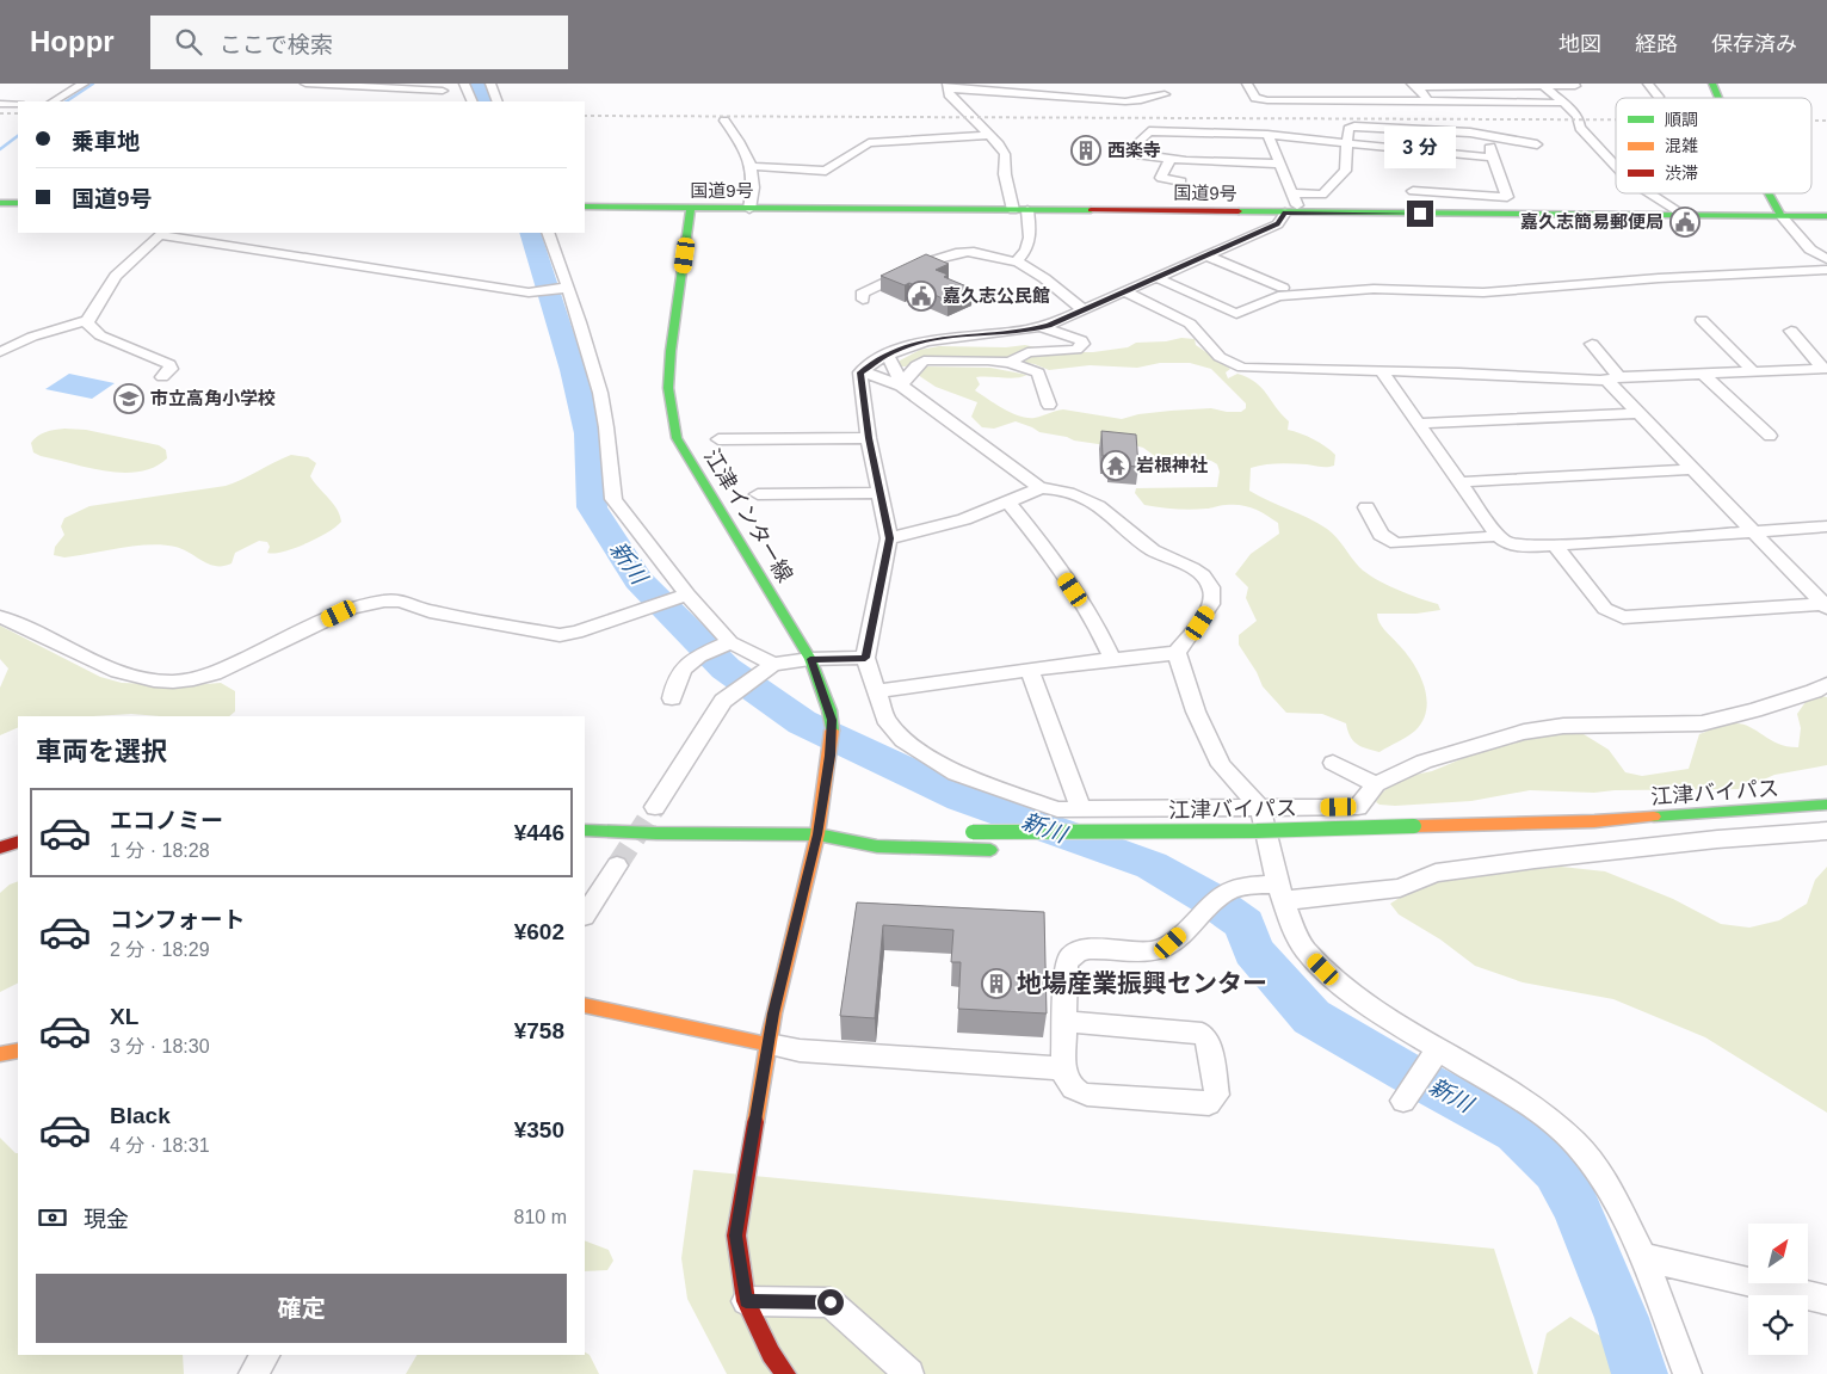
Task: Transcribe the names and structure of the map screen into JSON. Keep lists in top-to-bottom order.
{
  "streets": {
    "main road": ["国道9号", "江津インター線", "江津バイパス"]
  },
  "crossings": [
    ["国道9号", "江津インター線"]
  ],
  "water": ["新川"],
  "places": {
    "building": ["西楽寺", "地場産業振興センター"],
    "public building": ["嘉久志簡易郵便局", "嘉久志公民館"],
    "school or university": ["市立高角小学校"],
    "temple": ["岩根神社"]
  },
  "legend": ["順調", "混雑", "渋滞"],
  "north": "top right",
  "page": {
    "header": "Hoppr",
    "search": "ここで検索",
    "nav": ["地図", "経路", "保存済み"],
    "banner": ["乗車地", "国道9号"],
    "bubble": "3 分",
    "heading": "車両を選択",
    "list": [
      {
        "name": "エコノミー",
        "note": "1 分 · 18:28",
        "value": "¥446"
      },
      {
        "name": "コンフォート",
        "note": "2 分 · 18:29",
        "value": "¥602"
      },
      {
        "name": "XL",
        "note": "3 分 · 18:30",
        "value": "¥758"
      },
      {
        "name": "Black",
        "note": "4 分 · 18:31",
        "value": "¥350"
      }
    ],
    "pay": ["現金", "810 m"],
    "buttons": "確定"
  }
}
